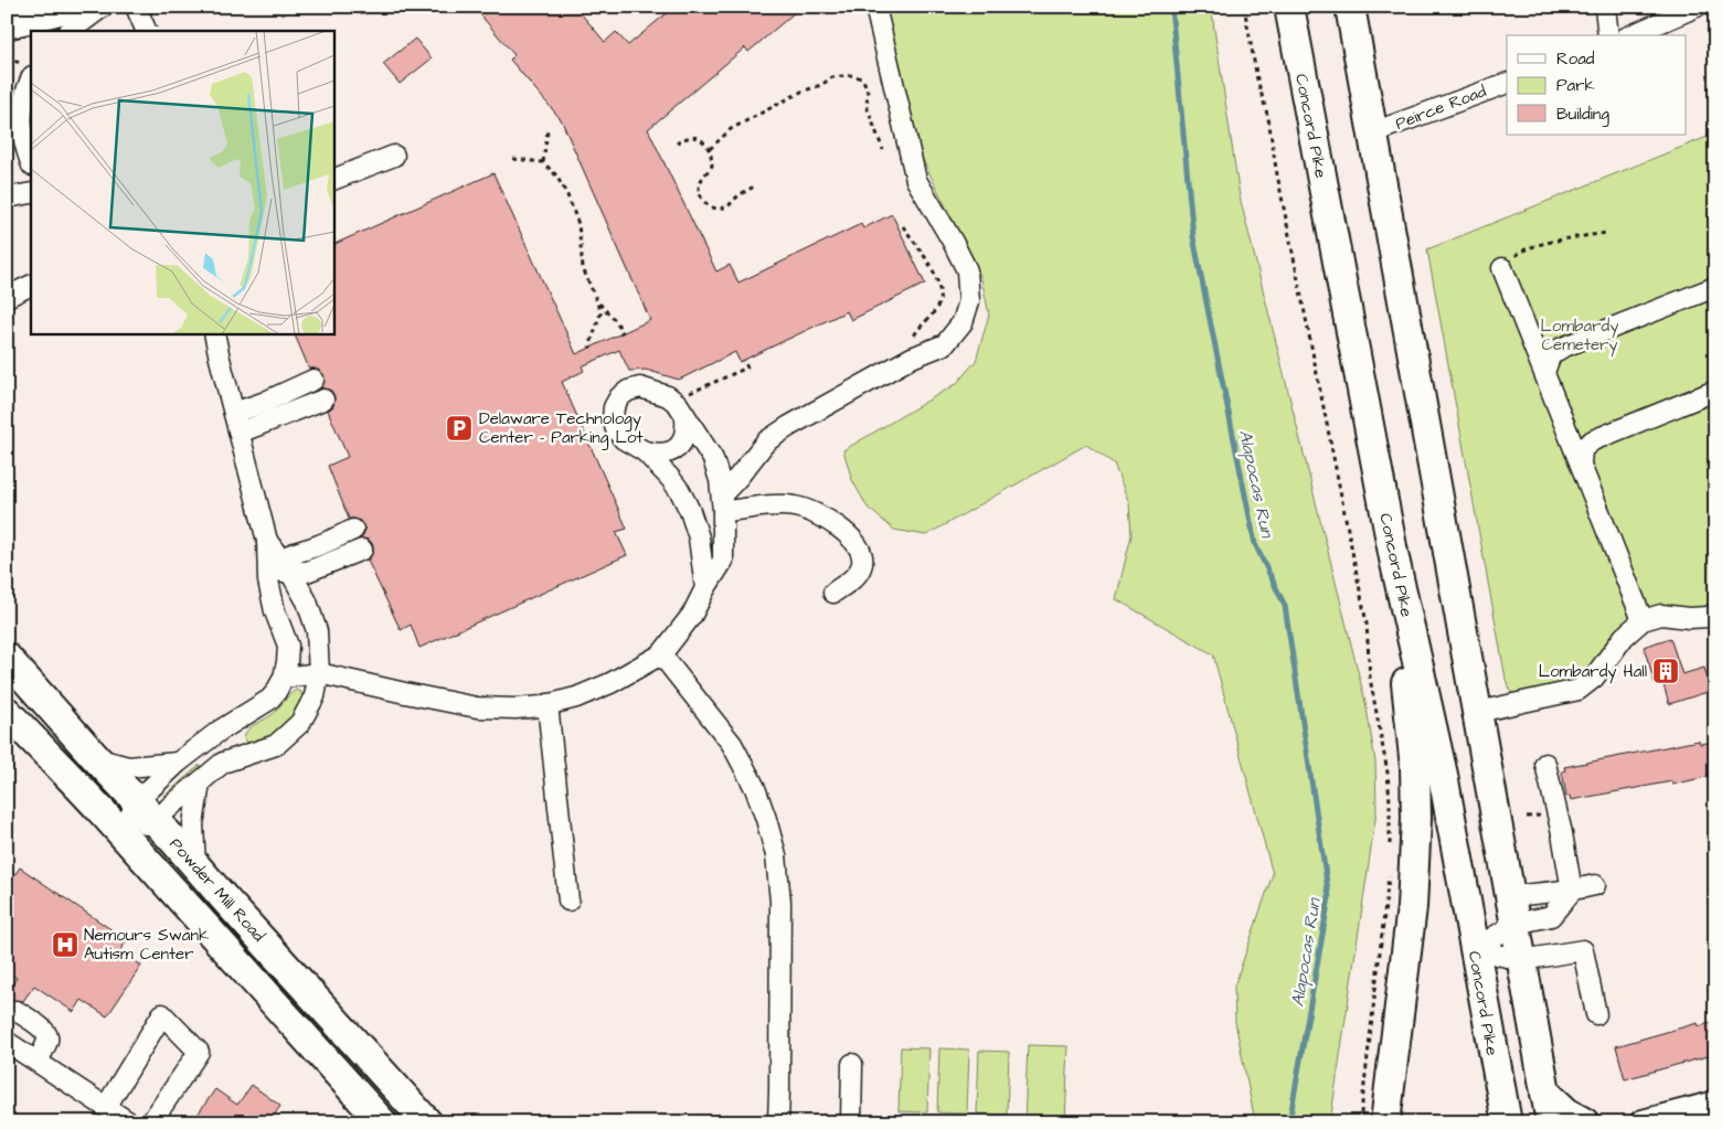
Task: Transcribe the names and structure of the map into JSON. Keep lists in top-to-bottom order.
{
  "streets": {
    "highway": ["Concord Pike", "Powder Mill Road"],
    "street": ["Peirce Road"]
  },
  "water": ["Alapocas Run"],
  "parks": ["Lombardy Cemetery"],
  "places": {
    "parking": ["Delaware Technology Center - Parking Lot"],
    "building": ["Lombardy Hall"],
    "hospital": ["Nemours Swank Autism Center"]
  },
  "legend": ["Road", "Park", "Building"]
}
